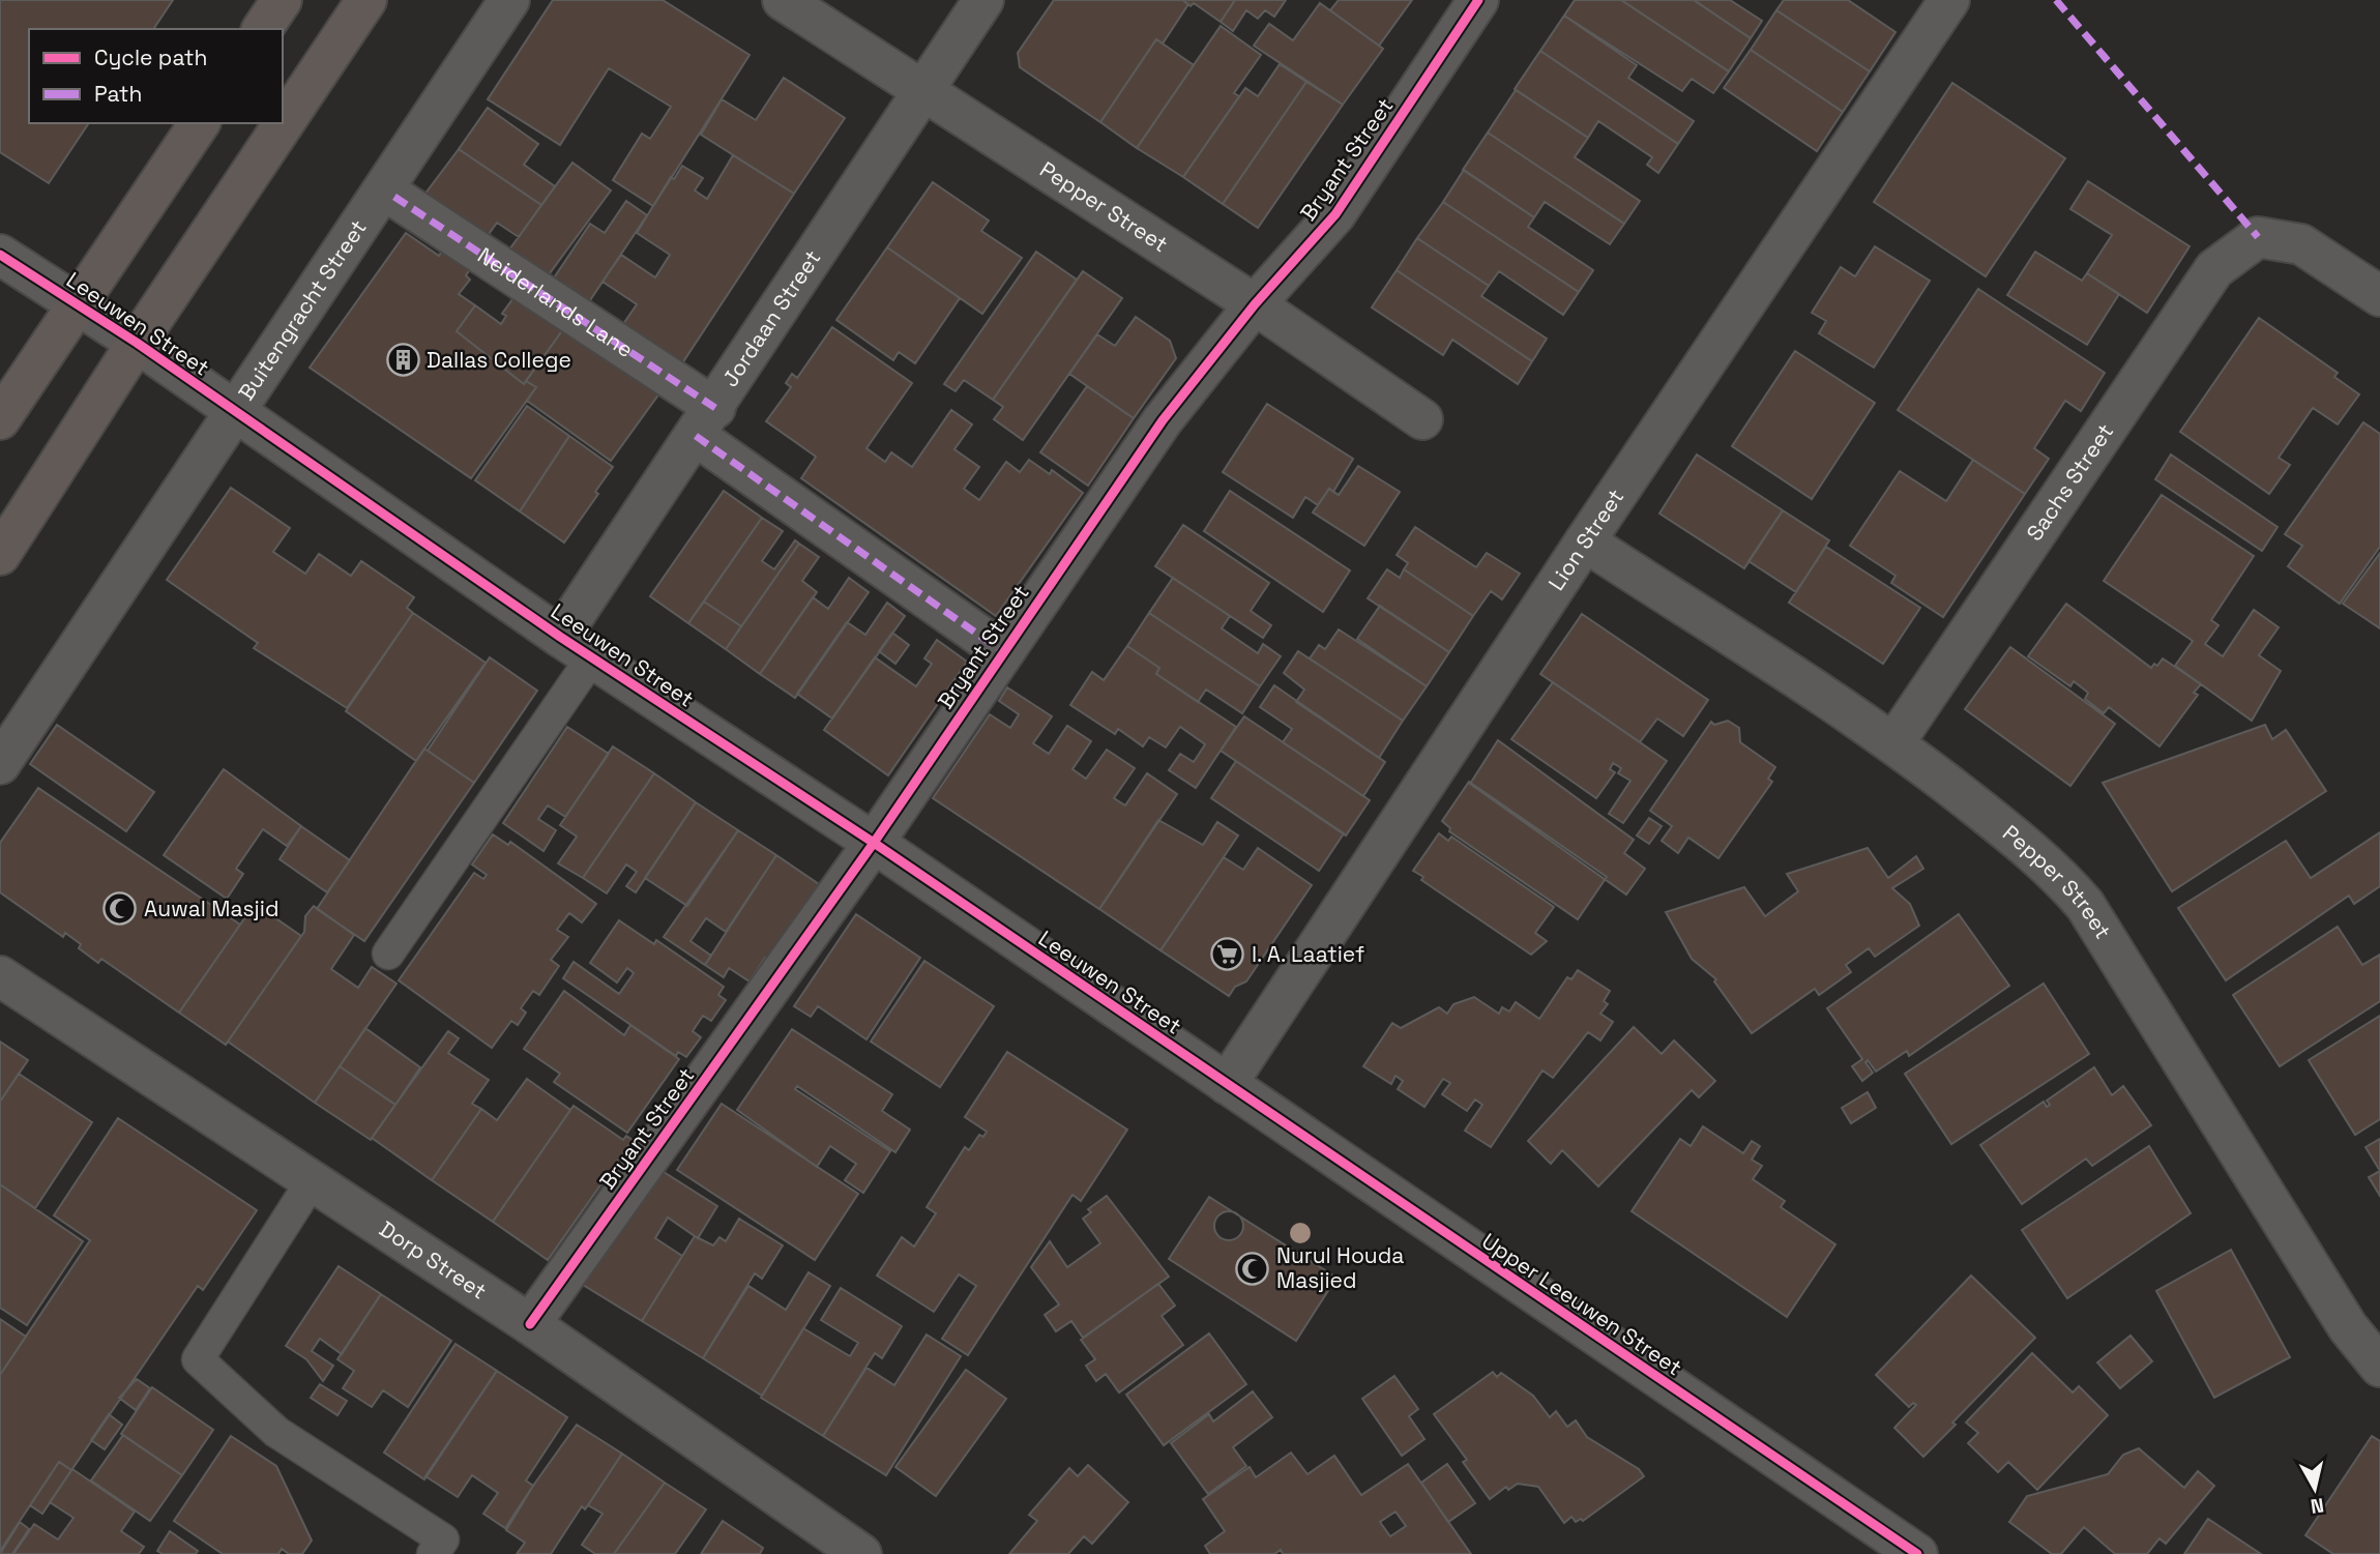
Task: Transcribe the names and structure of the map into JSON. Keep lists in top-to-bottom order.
{
  "streets": {
    "street": [
      "Bryant Street",
      "Pepper Street",
      "Neiderlands Lane",
      "Buitengracht Street",
      "Jordaan Street",
      "Leeuwen Street",
      "Sachs Street",
      "Lion Street",
      "Dorp Street",
      "Upper Leeuwen Street"
    ]
  },
  "crossings": [
    ["Bryant Street", "Pepper Street"],
    ["Bryant Street", "Neiderlands Lane"],
    ["Bryant Street", "Leeuwen Street"],
    ["Bryant Street", "Dorp Street"],
    ["Pepper Street", "Jordaan Street"],
    ["Pepper Street", "Sachs Street"],
    ["Pepper Street", "Lion Street"],
    ["Neiderlands Lane", "Jordaan Street"],
    ["Buitengracht Street", "Leeuwen Street"],
    ["Jordaan Street", "Leeuwen Street"],
    ["Leeuwen Street", "Lion Street"],
    ["Leeuwen Street", "Upper Leeuwen Street"],
    ["Lion Street", "Upper Leeuwen Street"]
  ],
  "places": {
    "building": ["Dallas College"],
    "mosque": ["Auwal Masjid", "Nurul Houda Masjied"],
    "supermarket": ["I. A. Laatief"]
  },
  "legend": ["Cycle path", "Path"],
  "north": "bottom"
}
